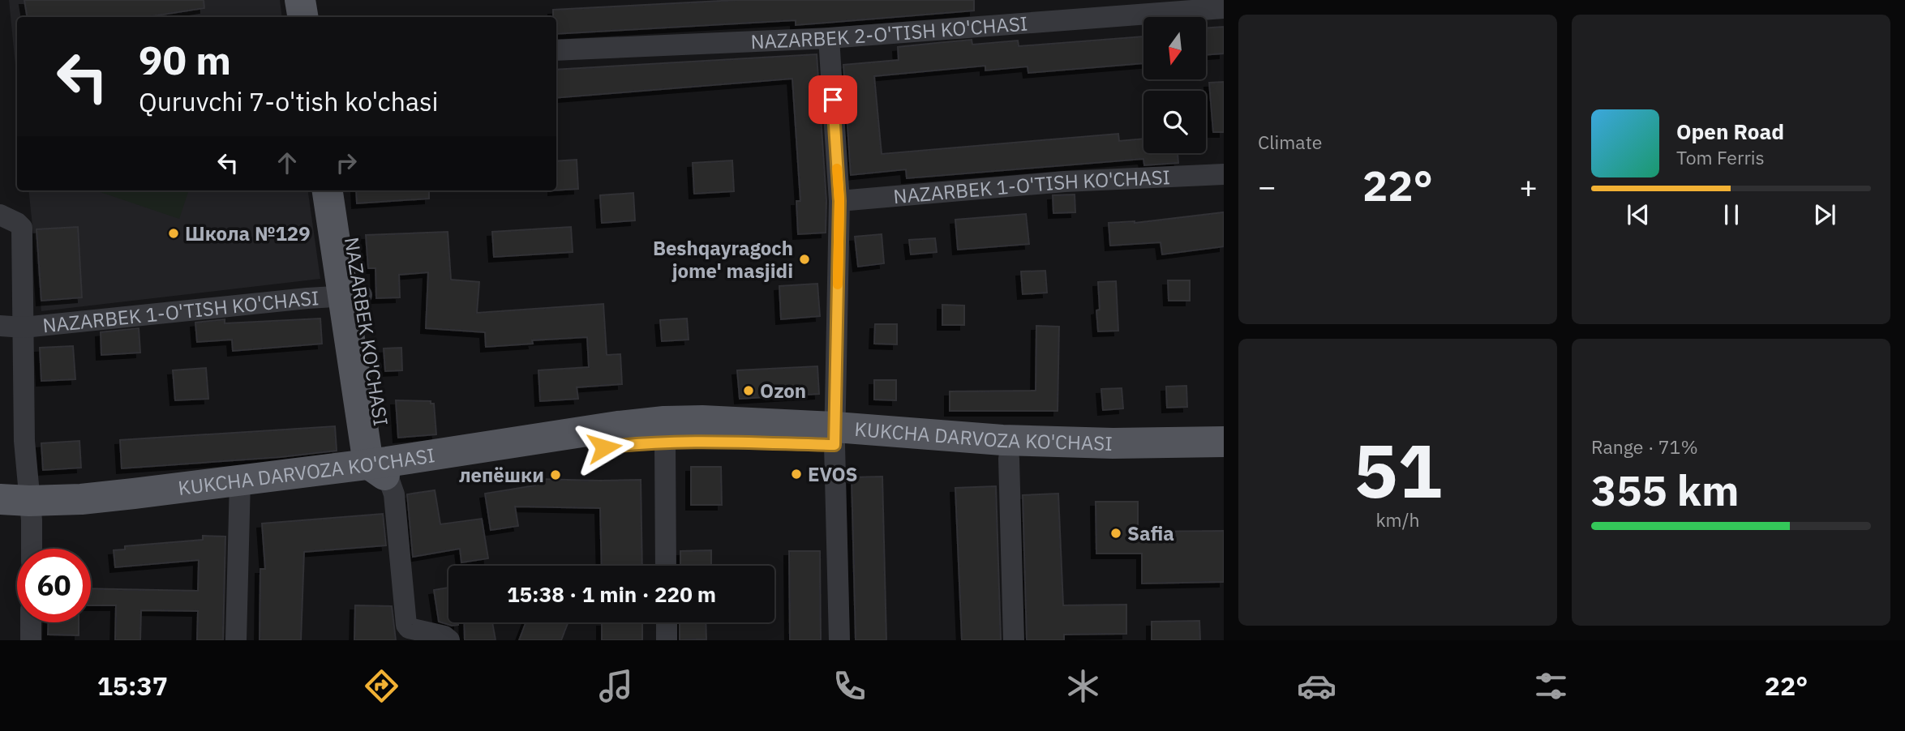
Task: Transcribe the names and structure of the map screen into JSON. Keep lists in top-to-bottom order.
{
  "streets": {
    "main road": ["NAZARBEK KO'CHASI", "KUKCHA DARVOZA KO'CHASI"],
    "street": ["NAZARBEK 2-O'TISH KO'CHASI", "NAZARBEK 1-O'TISH KO'CHASI"]
  },
  "crossings": [
    ["NAZARBEK 1-O'TISH KO'CHASI", "NAZARBEK KO'CHASI"],
    ["NAZARBEK KO'CHASI", "KUKCHA DARVOZA KO'CHASI"]
  ],
  "places": [
    "Школа №129",
    "Beshqayragoch jome' masjidi",
    "Ozon",
    "EVOS",
    "лепёшки",
    "Safia"
  ],
  "north": "bottom",
  "page": {
    "tile": [
      "Climate",
      ["51", "km/h"],
      ["Range · 71%", "355 km"]
    ],
    "turn": ["90 m", "Quruvchi 7-o'tish ko'chasi"],
    "song": ["Open Road", "Tom Ferris"],
    "heat": ["−", "22°", "+"],
    "limit": "60",
    "trip": "15:38 · 1 min · 220 m",
    "tabs": ["15:37", "22°"]
  }
}
